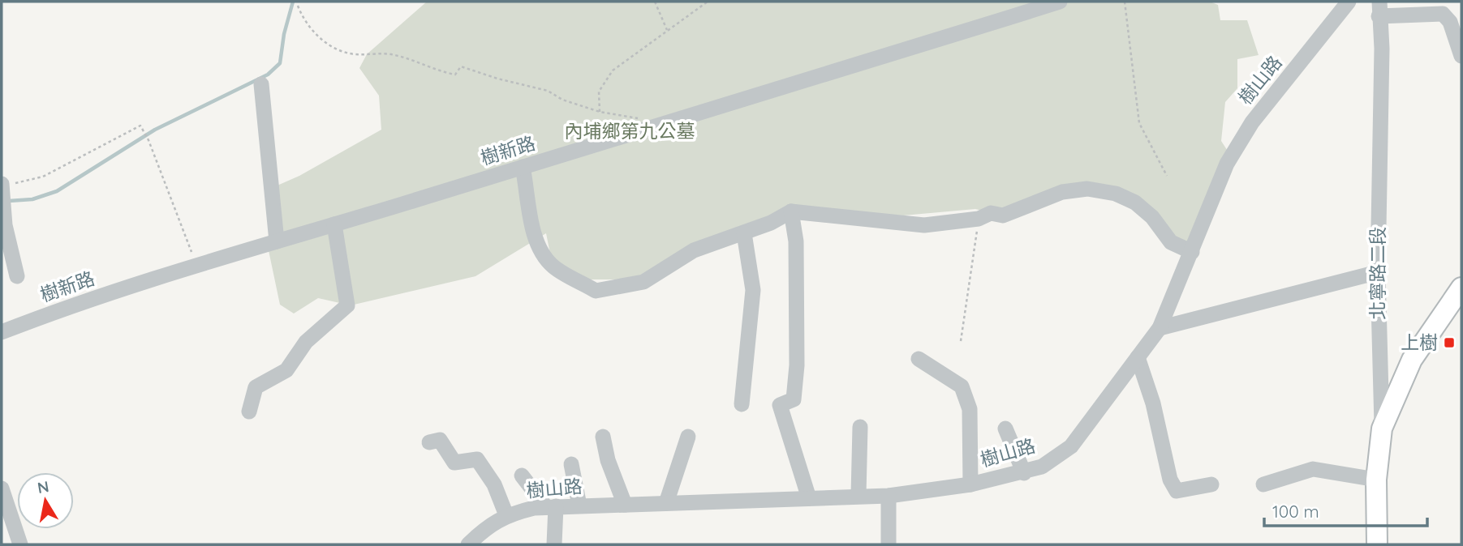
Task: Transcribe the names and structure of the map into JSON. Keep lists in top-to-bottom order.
{
  "streets": {
    "main road": ["北寧路二段"],
    "street": ["樹山路", "樹新路"]
  },
  "parks": ["內埔鄉第九公墓"],
  "places": {
    "transit": ["上樹"]
  },
  "scale_bar": "100 m",
  "north": "top"
}
